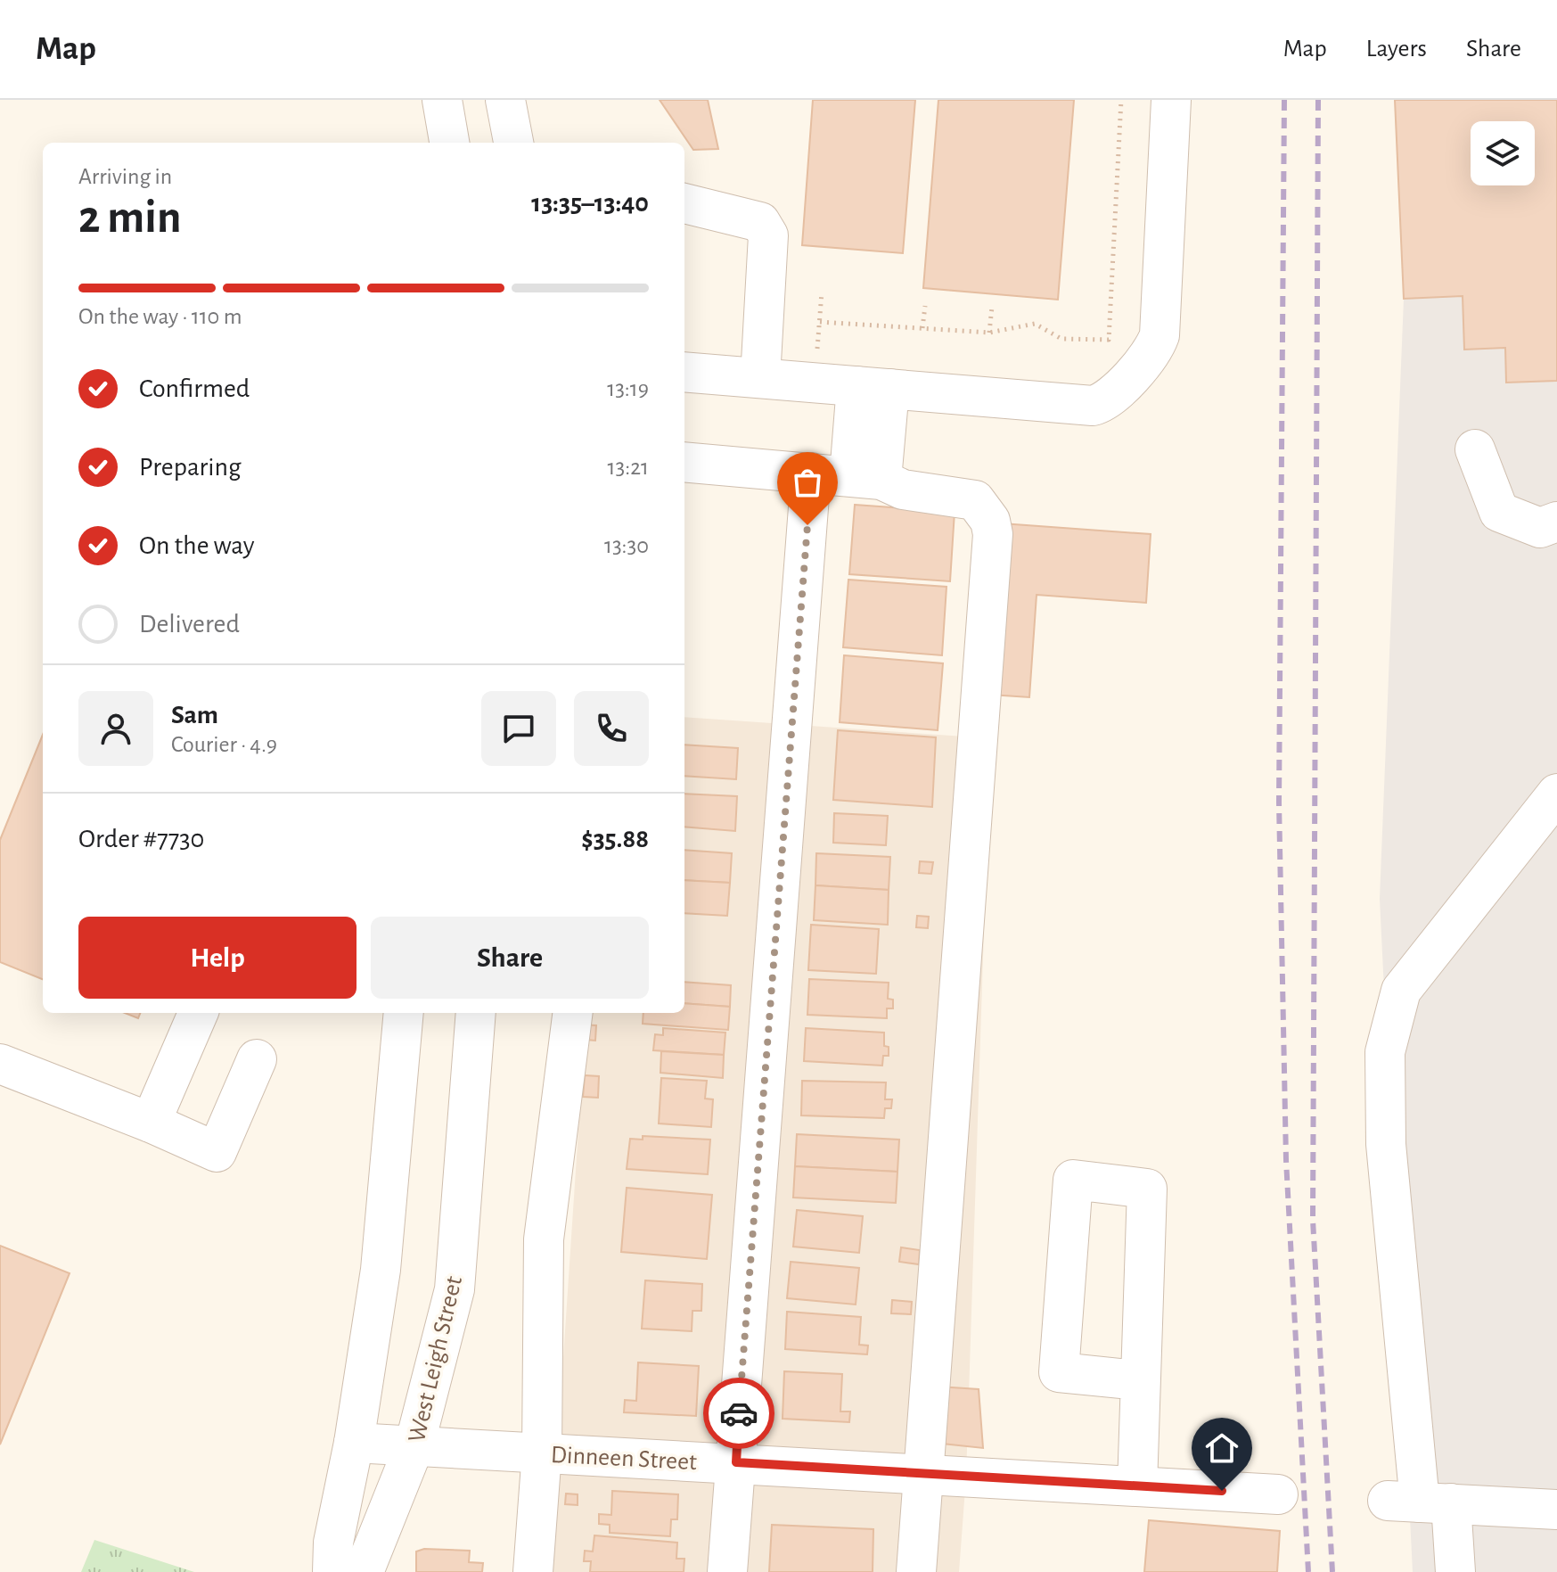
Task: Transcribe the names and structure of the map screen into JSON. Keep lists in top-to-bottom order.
{
  "streets": {
    "street": ["West Leigh Street", "Dinneen Street"]
  },
  "crossings": [
    ["West Leigh Street", "Dinneen Street"]
  ],
  "page": {
    "header": "Map",
    "nav": ["Map", "Layers", "Share"],
    "heading": ["2 min", "Arriving in", "13:35–13:40"],
    "panel": [
      "Sam",
      "Courier · 4.9",
      "Order #7730",
      "$35.88"
    ],
    "bar": "On the way · 110 m",
    "list": [
      ["Confirmed", "13:19"],
      ["Preparing", "13:21"],
      ["On the way", "13:30"],
      "Delivered"
    ],
    "buttons": ["Help", "Share"]
  }
}
